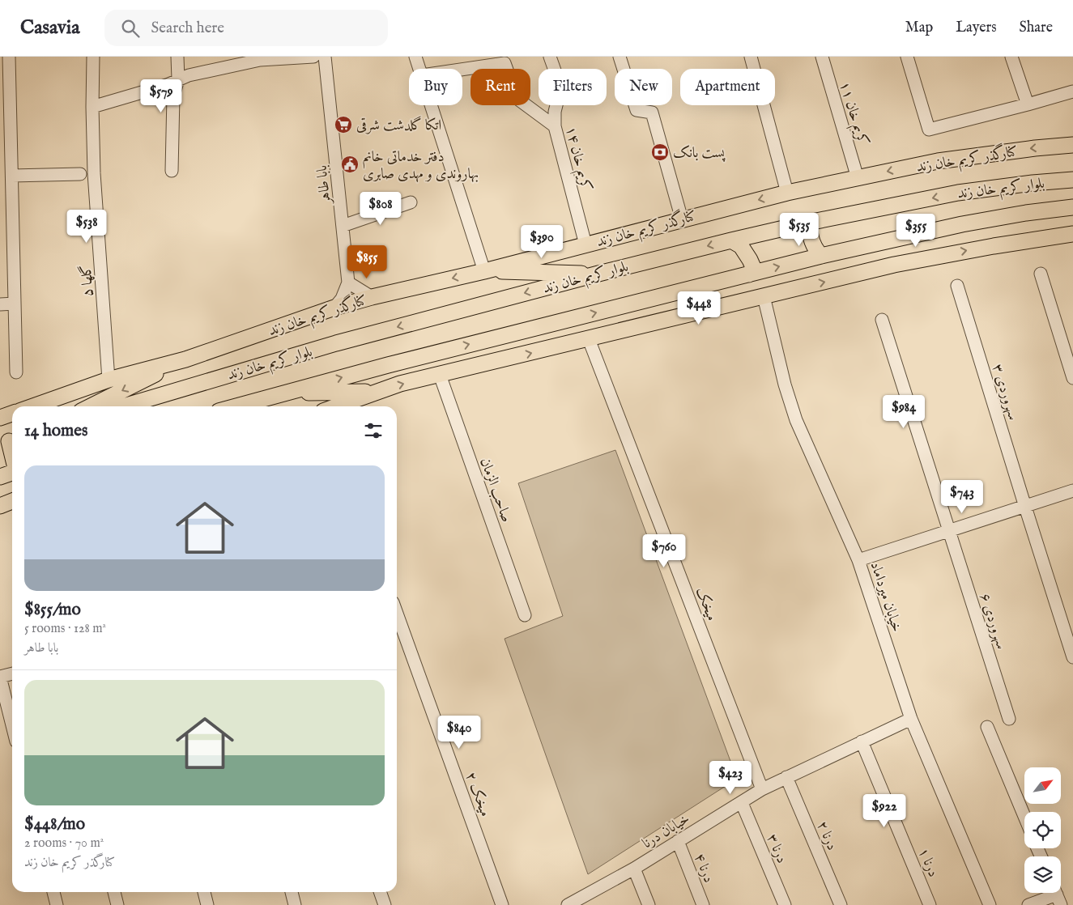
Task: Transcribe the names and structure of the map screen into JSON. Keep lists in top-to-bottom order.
{
  "streets": {
    "main road": ["کنارگذر کریم خان زند", "بلوار کریم خان زند"],
    "street": [
      "کریم خان ۱۱",
      "کریم خان ۱۴",
      "بابا طاهر",
      "گلها ۵",
      "سهروردی ۳",
      "صاحب الزمان",
      "خیابان میرداماد",
      "میخک",
      "سهروردی ۶",
      "میخک ۲",
      "خیابان درنا",
      "درنا ۲",
      "درنا ۳",
      "درنا ۱",
      "درنا ۴"
    ]
  },
  "crossings": [
    ["کریم خان ۱۱", "کنارگذر کریم خان زند"],
    ["کریم خان ۱۴", "کنارگذر کریم خان زند"],
    ["کنارگذر کریم خان زند", "گلها ۵"],
    ["خیابان میرداماد", "خیابان درنا"],
    ["میخک", "خیابان درنا"],
    ["خیابان درنا", "درنا ۲"],
    ["خیابان درنا", "درنا ۳"],
    ["خیابان درنا", "درنا ۱"],
    ["خیابان درنا", "درنا ۴"]
  ],
  "places": {
    "supermarket": ["اتکا گلدشت شرقی"],
    "bank": ["پست بانک"],
    "public building": ["دفتر خدماتی خانم بهاروندی و مهدی صابری"]
  },
  "north": "top right",
  "page": {
    "header": "Casavia",
    "search": "Search here",
    "nav": ["Map", "Layers", "Share"],
    "chip": [
      "Buy",
      "Rent",
      "Filters",
      "New",
      "Apartment"
    ],
    "price": [
      "$579",
      "$808",
      "$538",
      "$535",
      "$355",
      "$390",
      "$855",
      "$448",
      "$984",
      "$743",
      "$760",
      "$840",
      "$423",
      "$922"
    ],
    "heading": "14 homes",
    "list": [
      {
        "name": "$855/mo",
        "note": "5 rooms · 128 m² · بابا طاهر"
      },
      {
        "name": "$448/mo",
        "note": "2 rooms · 70 m² · کنارگذر کریم خان زند"
      }
    ]
  }
}
